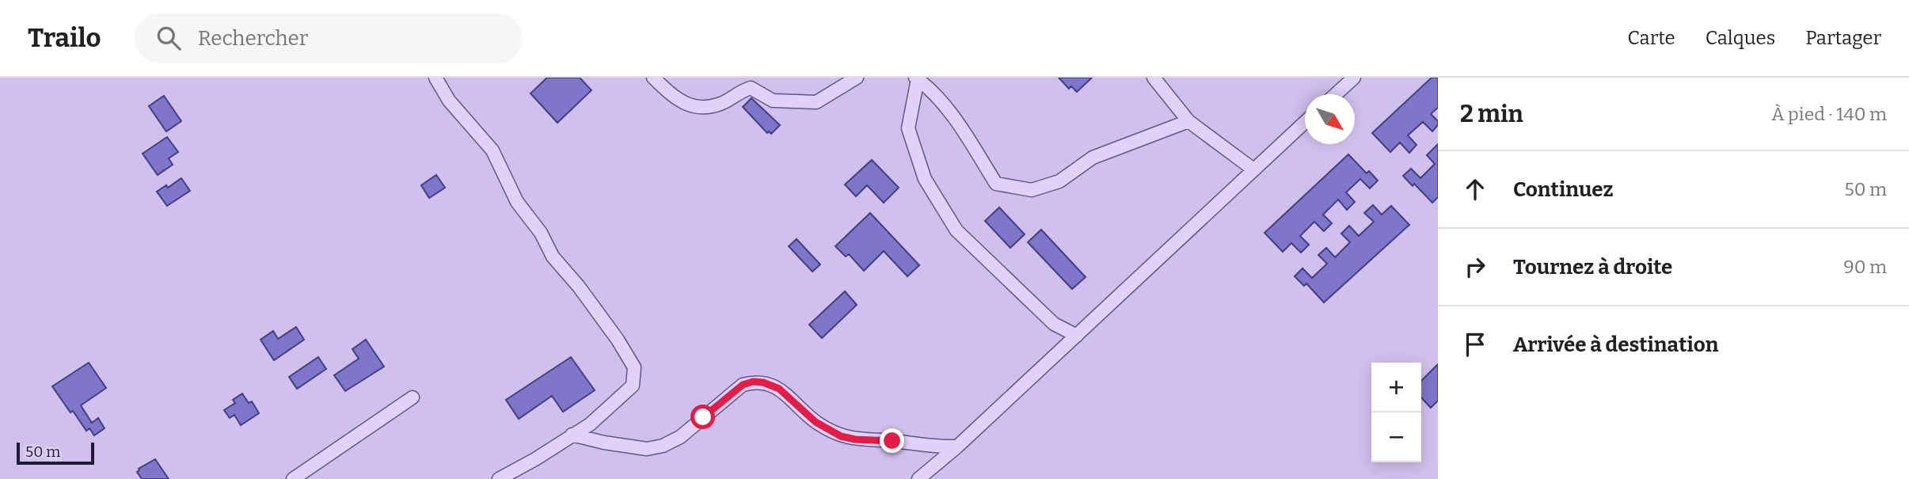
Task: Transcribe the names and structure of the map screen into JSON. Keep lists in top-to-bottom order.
{
  "scale_bar": "50 m",
  "north": "bottom right",
  "page": {
    "header": "Trailo",
    "search": "Rechercher",
    "nav": ["Carte", "Calques", "Partager"],
    "heading": ["2 min", "À pied · 140 m"],
    "list": [
      ["Continuez", "50 m"],
      ["Tournez à droite", "90 m"],
      "Arrivée à destination"
    ],
    "map_buttons": ["+", "−"],
    "scale": "50 m"
  }
}
